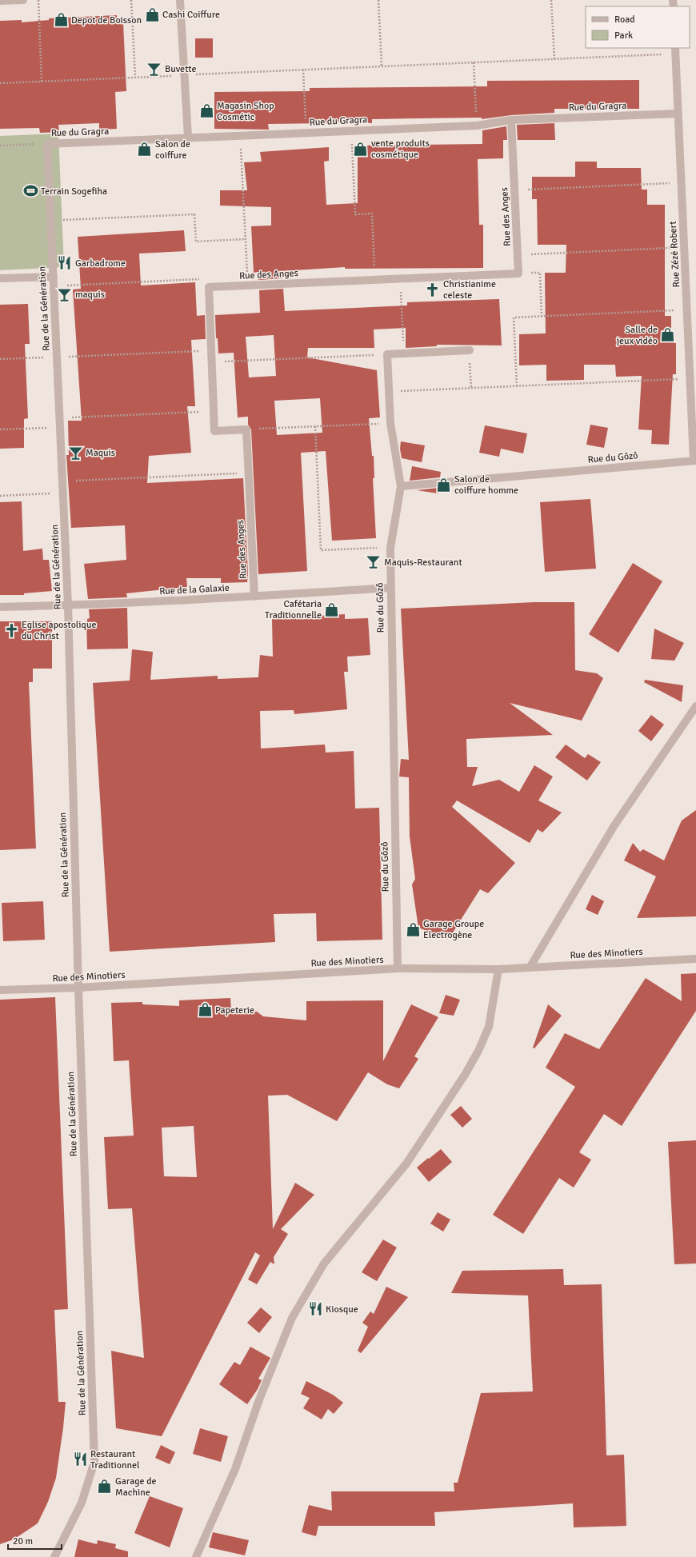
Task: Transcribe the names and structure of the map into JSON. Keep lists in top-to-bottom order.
{
  "streets": {
    "street": [
      "Rue du Gragra",
      "Rue des Anges",
      "Rue Zézé Robert",
      "Rue de la Génération",
      "Rue du Gôzô",
      "Rue de la Galaxie",
      "Rue des Minotiers"
    ]
  },
  "crossings": [
    ["Rue du Gragra", "Rue des Anges"],
    ["Rue du Gragra", "Rue Zézé Robert"],
    ["Rue du Gragra", "Rue de la Génération"],
    ["Rue des Anges", "Rue de la Galaxie"],
    ["Rue Zézé Robert", "Rue du Gôzô"],
    ["Rue de la Génération", "Rue de la Galaxie"],
    ["Rue de la Génération", "Rue des Minotiers"],
    ["Rue du Gôzô", "Rue de la Galaxie"],
    ["Rue du Gôzô", "Rue des Minotiers"]
  ],
  "places": {
    "shop": [
      "Cashi Coiffure",
      "Depot de Boisson",
      "Magasin Shop Cosmétic",
      "vente produits cosmétique",
      "Salon de coiffure",
      "Salle de jeux vidéo",
      "Salon de coiffure homme",
      "Cafétaria Traditionnelle",
      "Garage Groupe Electrogène",
      "Papeterie",
      "Garage de Machine"
    ],
    "bar": [
      "Buvette",
      "maquis",
      "Maquis",
      "Maquis-Restaurant"
    ],
    "sports": ["Terrain Sogefiha"],
    "restaurant": ["Garbadrome", "Kiosque", "Restaurant Traditionnel"],
    "church": ["Christianime celeste", "Eglise apostolique du Christ"]
  },
  "legend": ["Road", "Park"],
  "scale_bar": "20 m"
}
